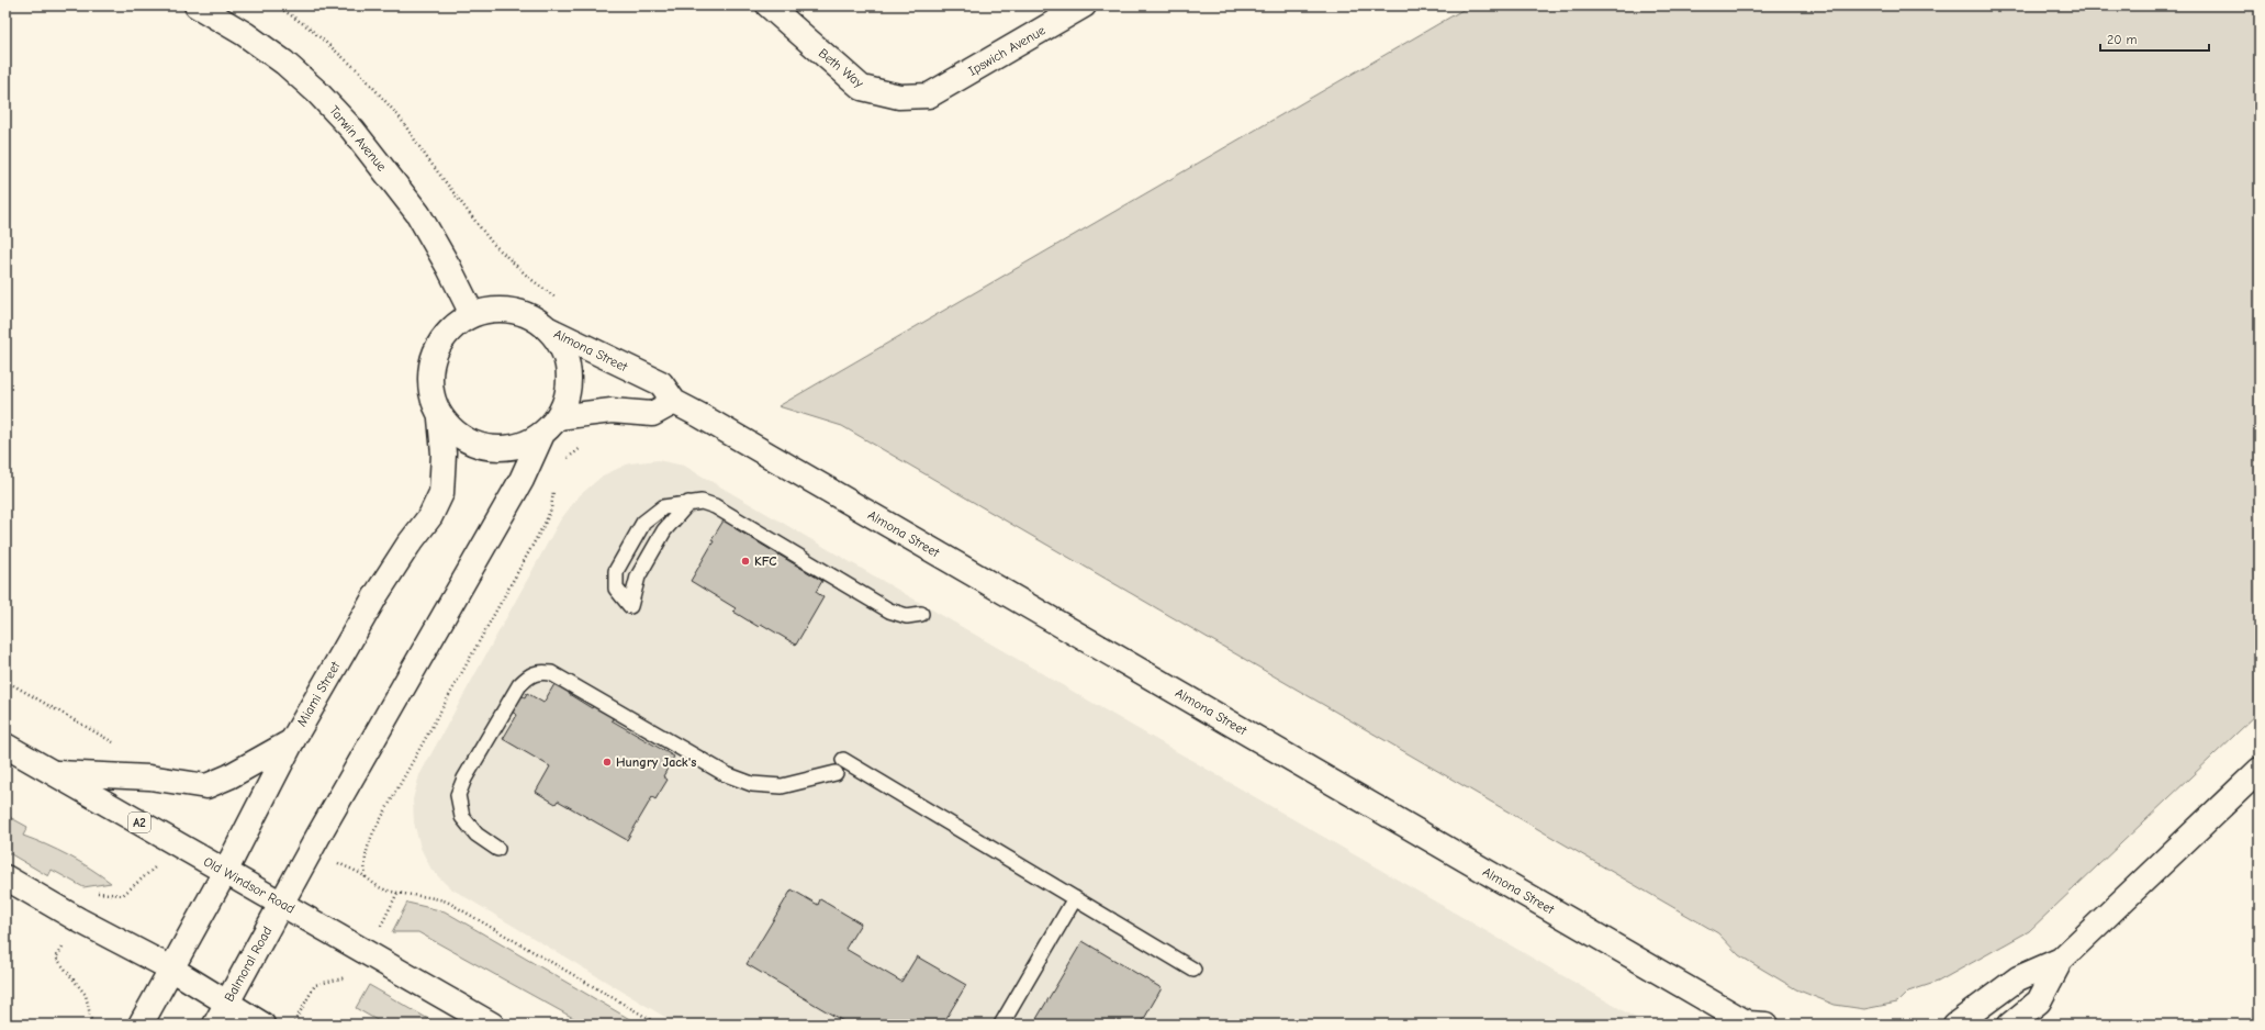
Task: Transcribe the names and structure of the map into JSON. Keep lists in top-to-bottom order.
{
  "streets": {
    "main road": [
      "Ipswich Avenue",
      "Beth Way",
      "Tarwin Avenue",
      "Almona Street",
      "Miami Street",
      "A2",
      "Old Windsor Road",
      "Balmoral Road"
    ]
  },
  "crossings": [
    ["Ipswich Avenue", "Beth Way"],
    ["Tarwin Avenue", "Almona Street"],
    ["Tarwin Avenue", "Miami Street"],
    ["Almona Street", "Miami Street"],
    ["Miami Street", "Old Windsor Road"],
    ["Old Windsor Road", "Balmoral Road"]
  ],
  "places": ["KFC", "Hungry Jack's"],
  "scale_bar": "20 m"
}
